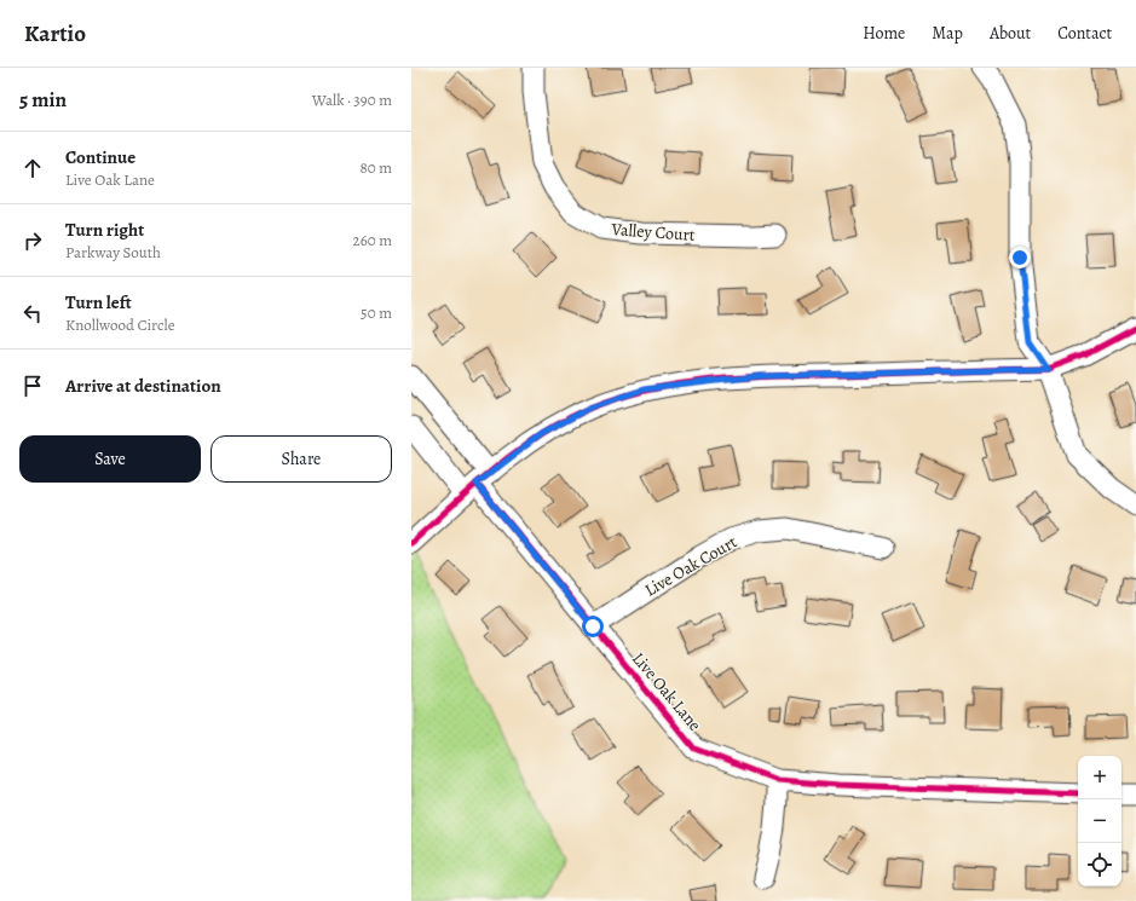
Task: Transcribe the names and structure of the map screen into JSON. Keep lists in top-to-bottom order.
{
  "streets": {
    "street": ["Valley Court", "Live Oak Court", "Live Oak Lane"]
  },
  "crossings": [
    ["Live Oak Court", "Live Oak Lane"]
  ],
  "page": {
    "header": "Kartio",
    "nav": [
      "Home",
      "Map",
      "About",
      "Contact"
    ],
    "heading": ["5 min", "Walk · 390 m"],
    "list": [
      ["Continue", "Live Oak Lane", "80 m"],
      ["Turn right", "Parkway South", "260 m"],
      ["Turn left", "Knollwood Circle", "50 m"],
      "Arrive at destination"
    ],
    "buttons": ["Save", "Share"],
    "map_buttons": ["+", "−"]
  }
}
